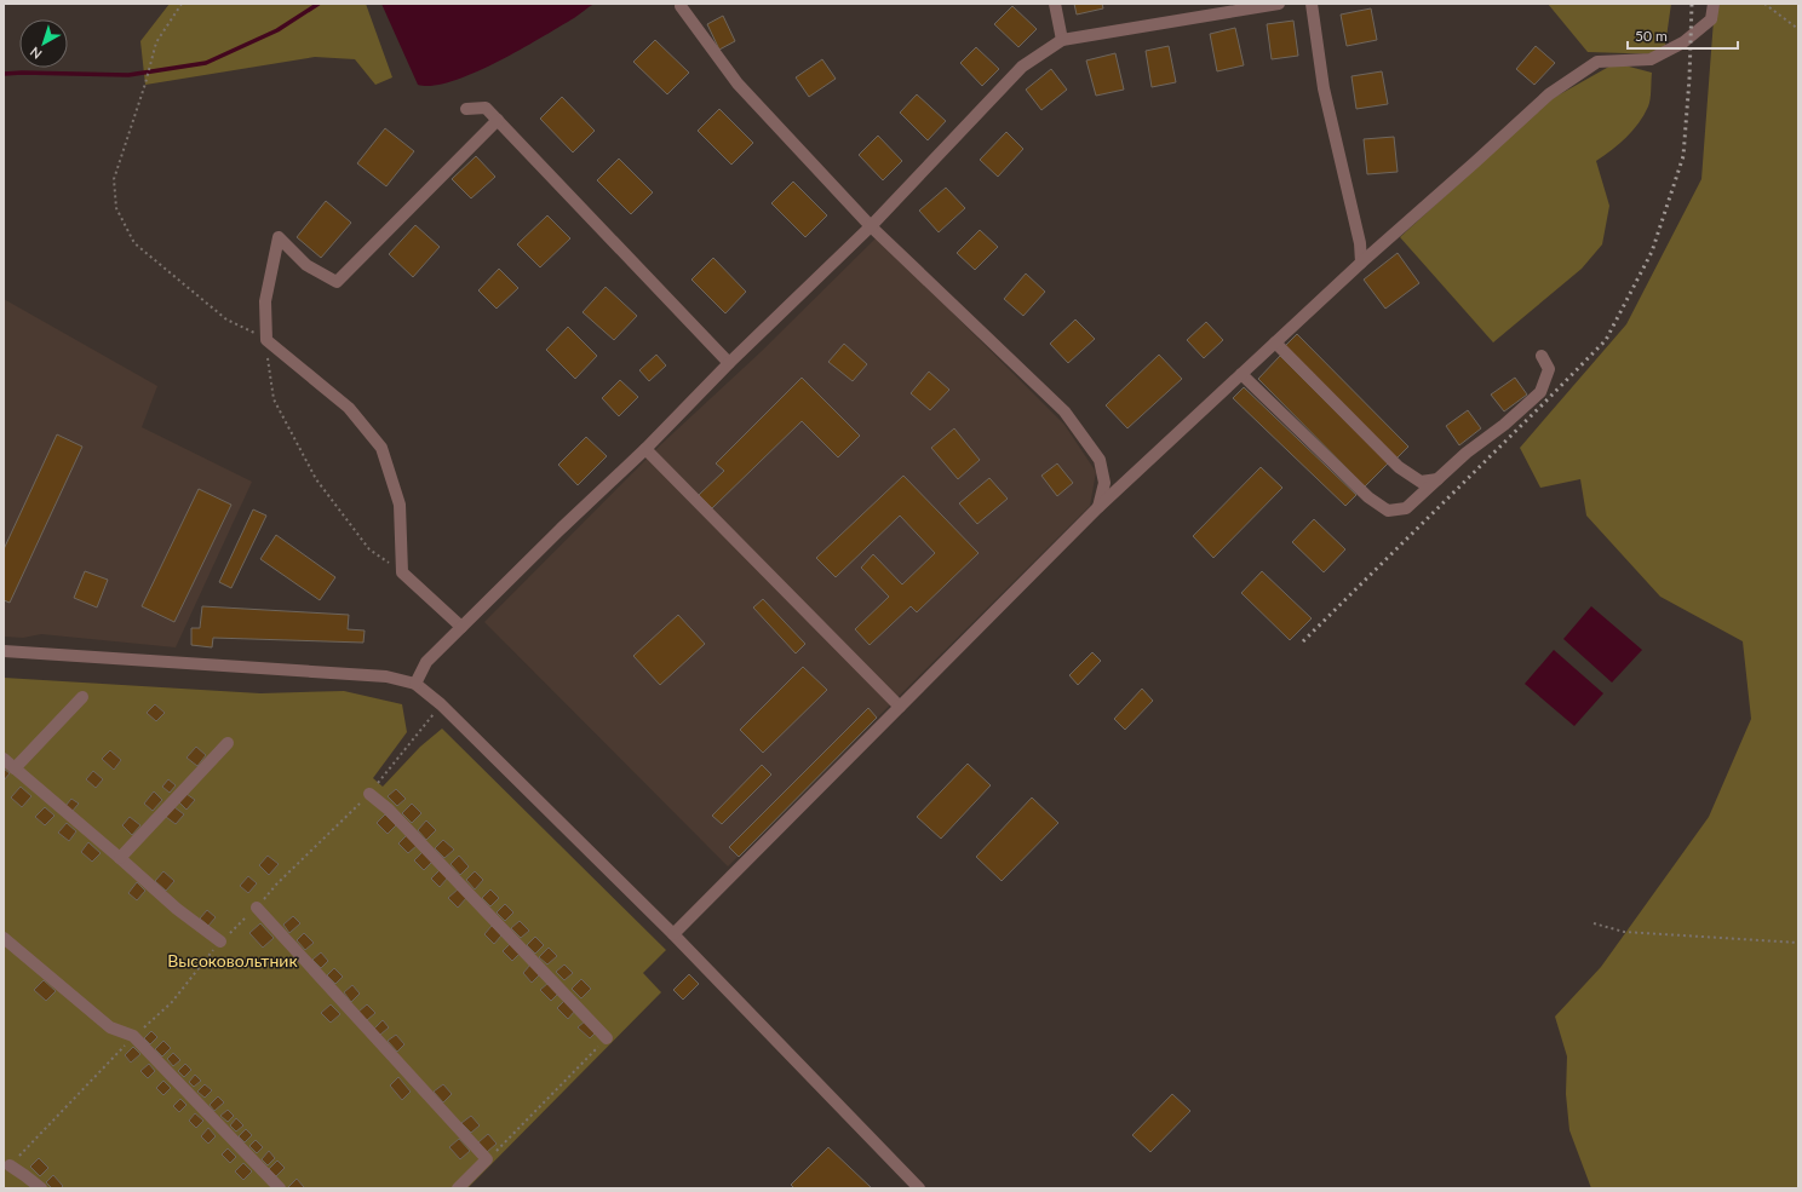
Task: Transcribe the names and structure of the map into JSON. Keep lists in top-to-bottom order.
{
  "parks": ["Высоковольтник"],
  "scale_bar": "50 m",
  "north": "bottom left"
}
